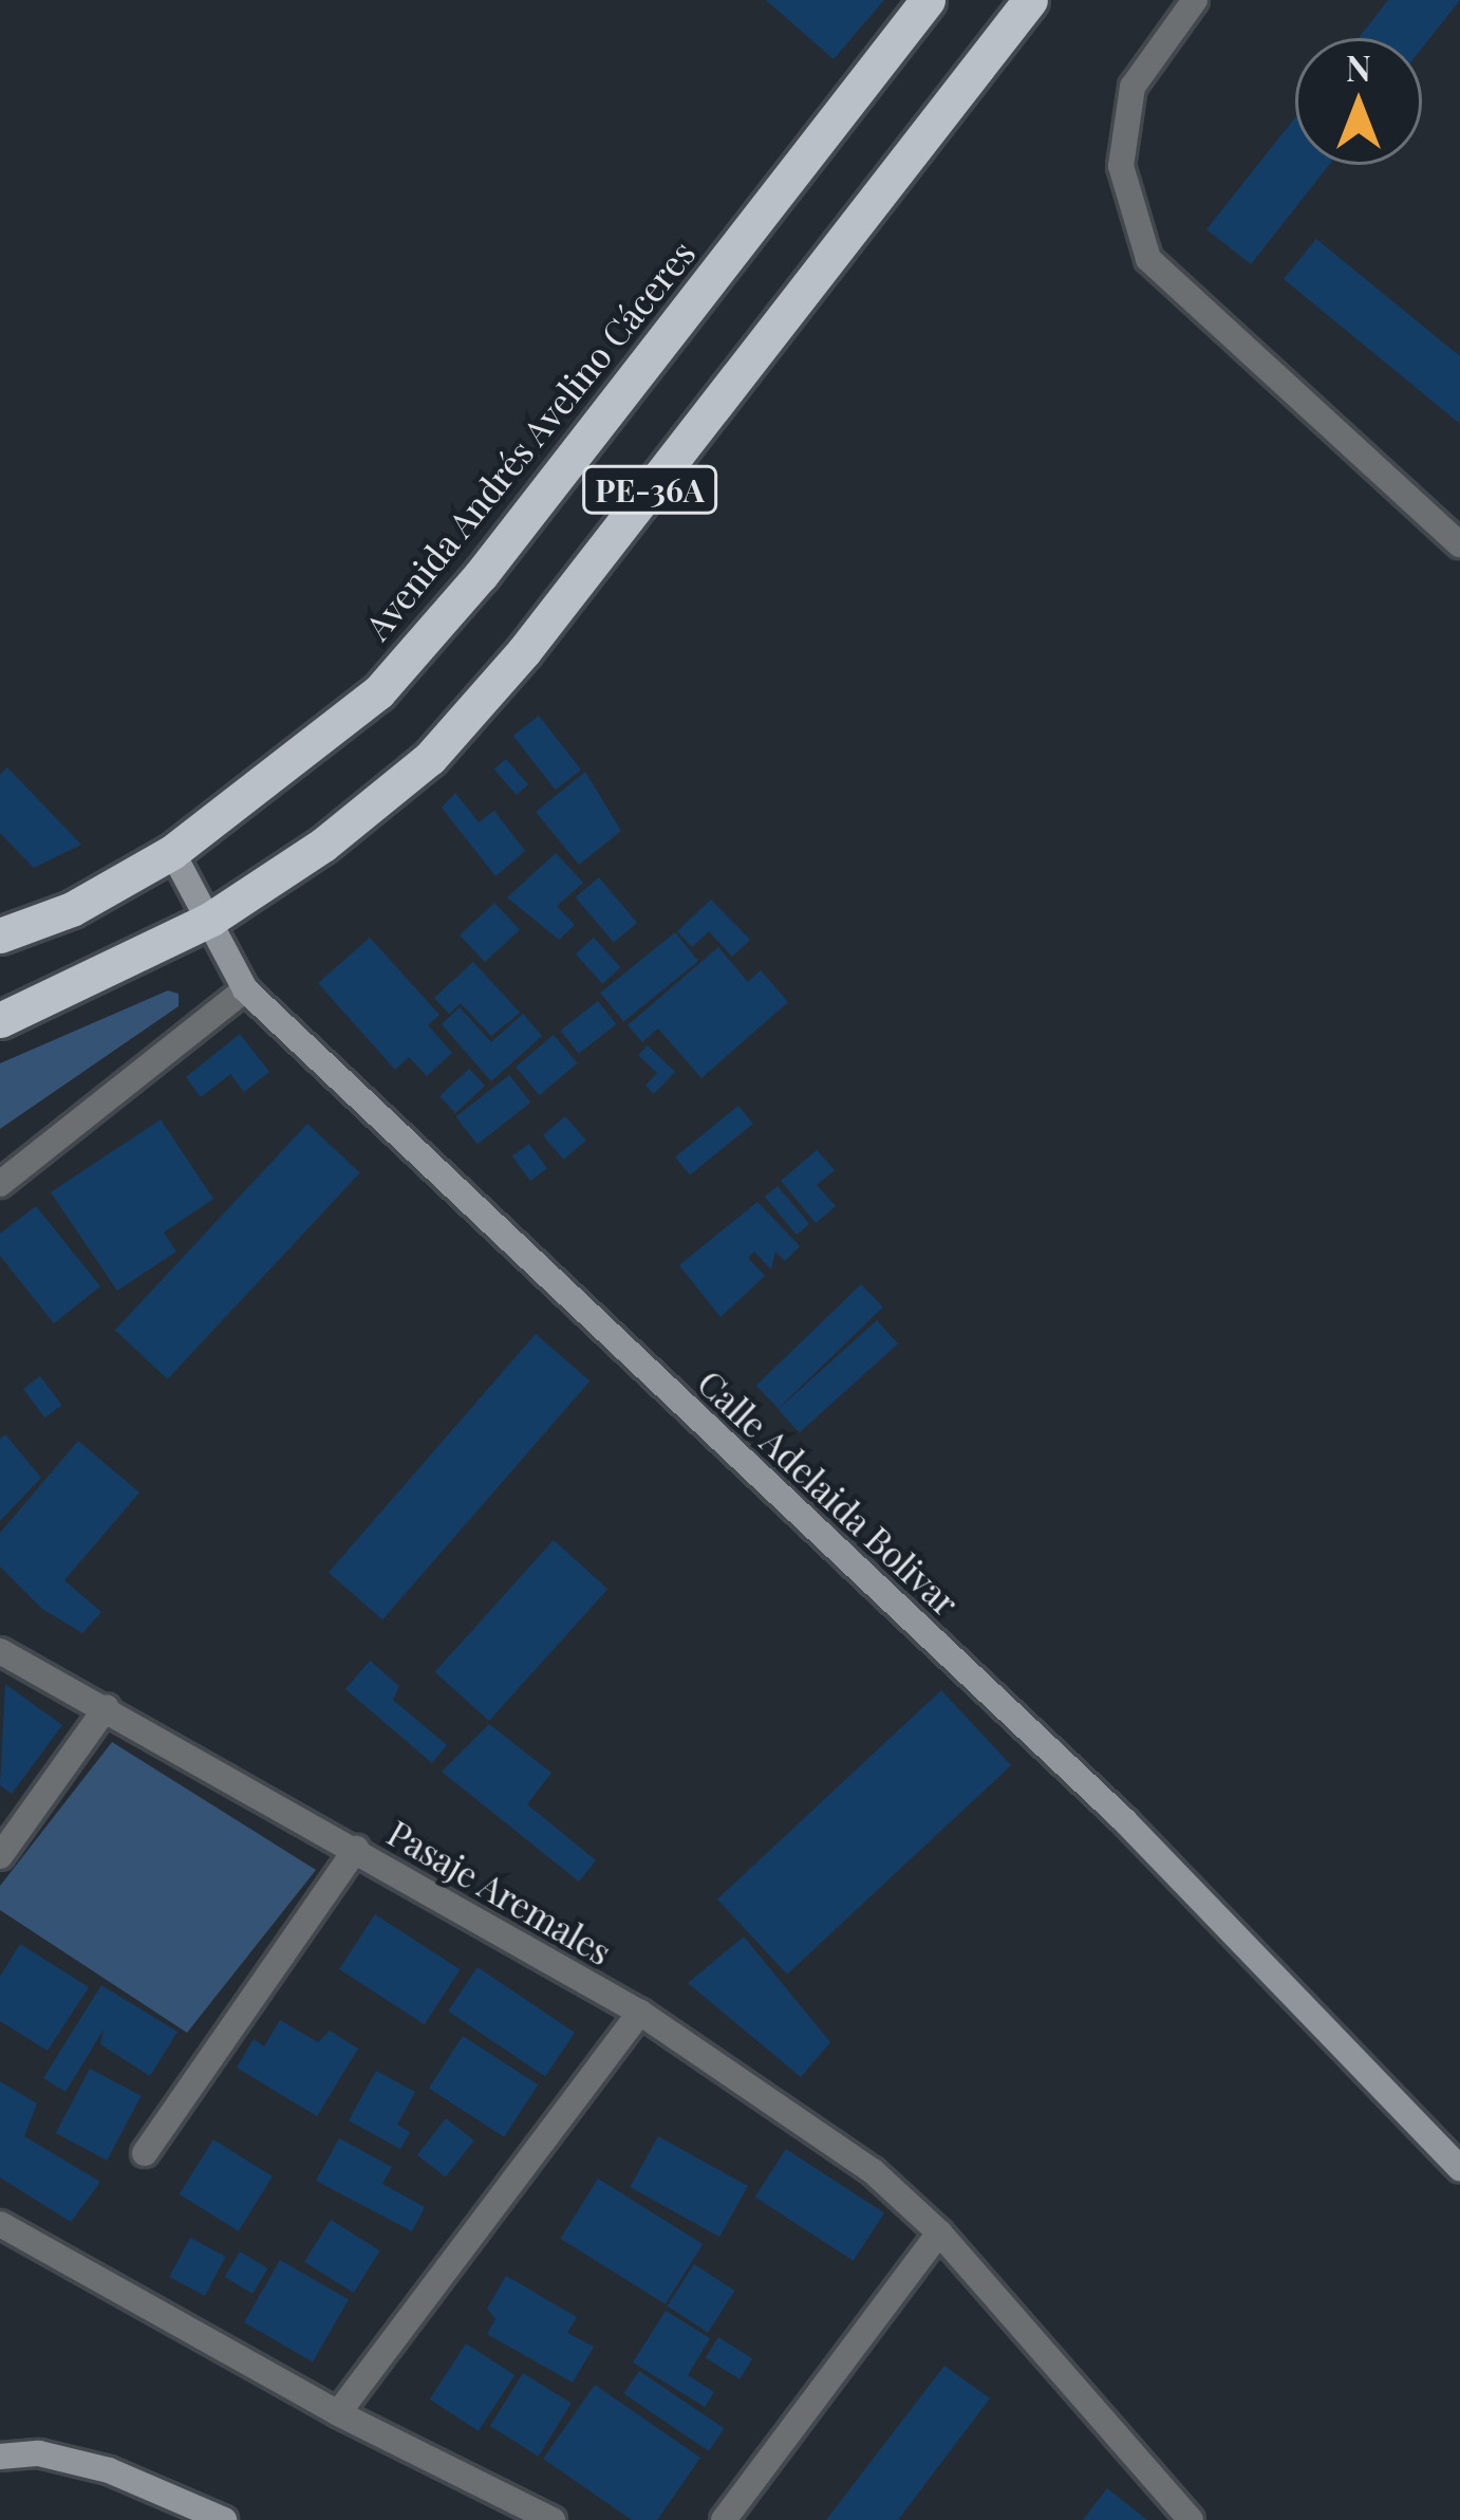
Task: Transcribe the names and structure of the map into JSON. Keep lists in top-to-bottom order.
{
  "streets": {
    "highway": ["Avenida Andrés Avelino Cáceres", "PE-36A"],
    "main road": ["Calle Adelaida Bolivar"],
    "street": ["Pasaje Aremales"]
  },
  "crossings": [
    ["Avenida Andrés Avelino Cáceres", "Calle Adelaida Bolivar"],
    ["PE-36A", "Calle Adelaida Bolivar"]
  ],
  "north": "top"
}
